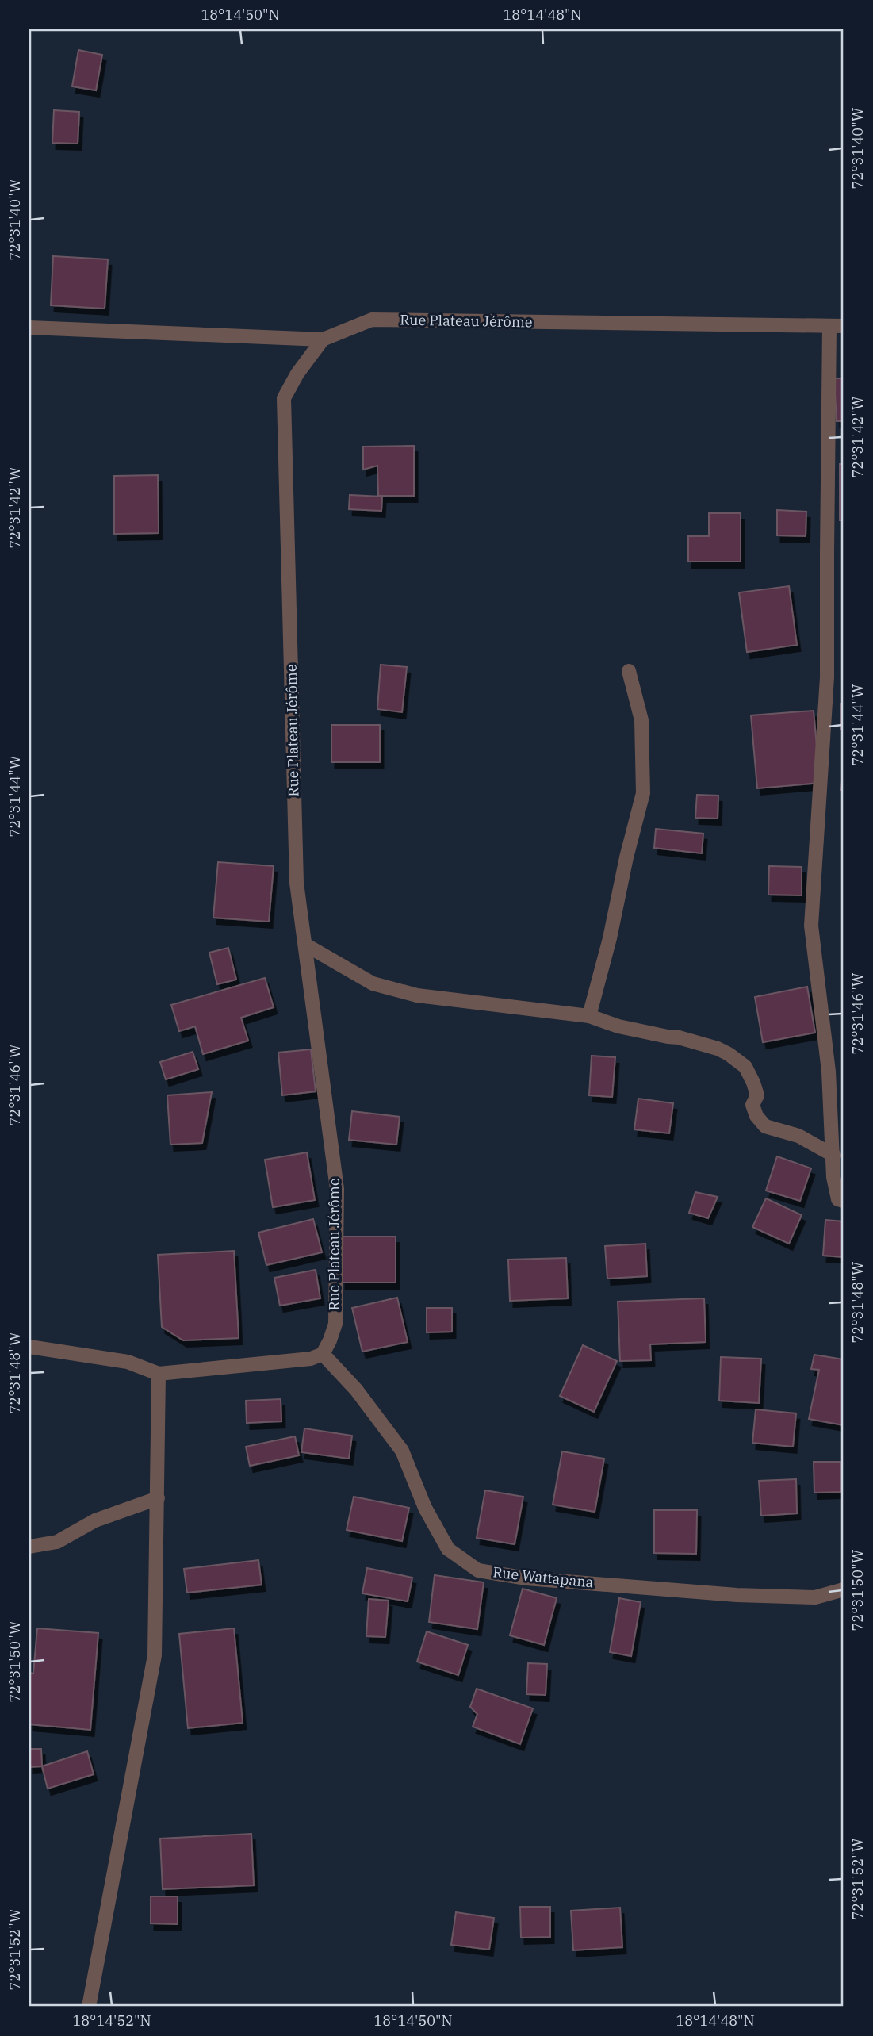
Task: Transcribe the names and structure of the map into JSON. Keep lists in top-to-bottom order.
{
  "streets": {
    "street": ["Rue Plateau Jérôme", "Rue Wattapana"]
  },
  "crossings": [
    ["Rue Plateau Jérôme", "Rue Wattapana"]
  ],
  "coordinates": [
    "18°14'50\"N",
    "18°14'48\"N",
    "72°31'40\"W",
    "72°31'42\"W",
    "72°31'44\"W",
    "72°31'46\"W",
    "72°31'48\"W",
    "72°31'50\"W",
    "72°31'52\"W",
    "18°14'52\"N"
  ]
}
